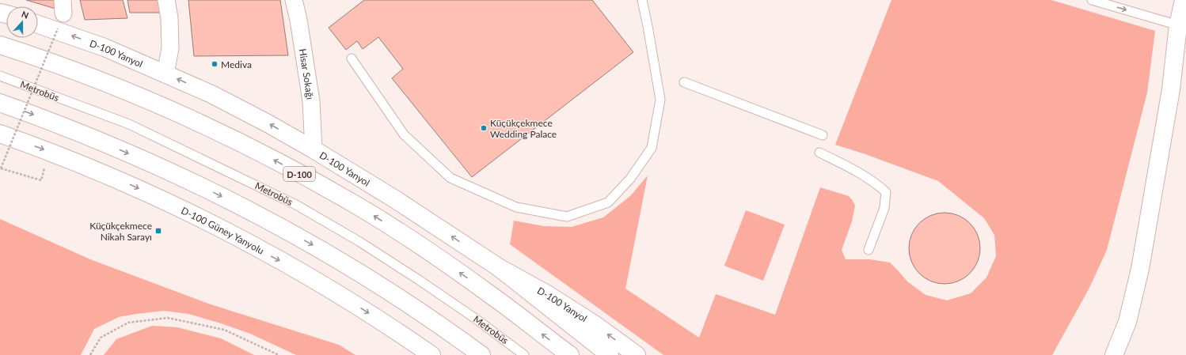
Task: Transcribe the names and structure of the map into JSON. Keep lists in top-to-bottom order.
{
  "streets": {
    "main road": ["D-100 Yanyol", "D-100", "D-100 Güney Yanyolu"],
    "street": ["Hisar Sokağı"],
    "lane": ["Metrobüs"]
  },
  "crossings": [
    ["D-100 Yanyol", "Hisar Sokağı"]
  ],
  "places": {
    "other": ["Mediva", "Küçükçekmece Wedding Palace"],
    "transit": ["Küçükçekmece Nikah Sarayı"]
  },
  "north": "top"
}
